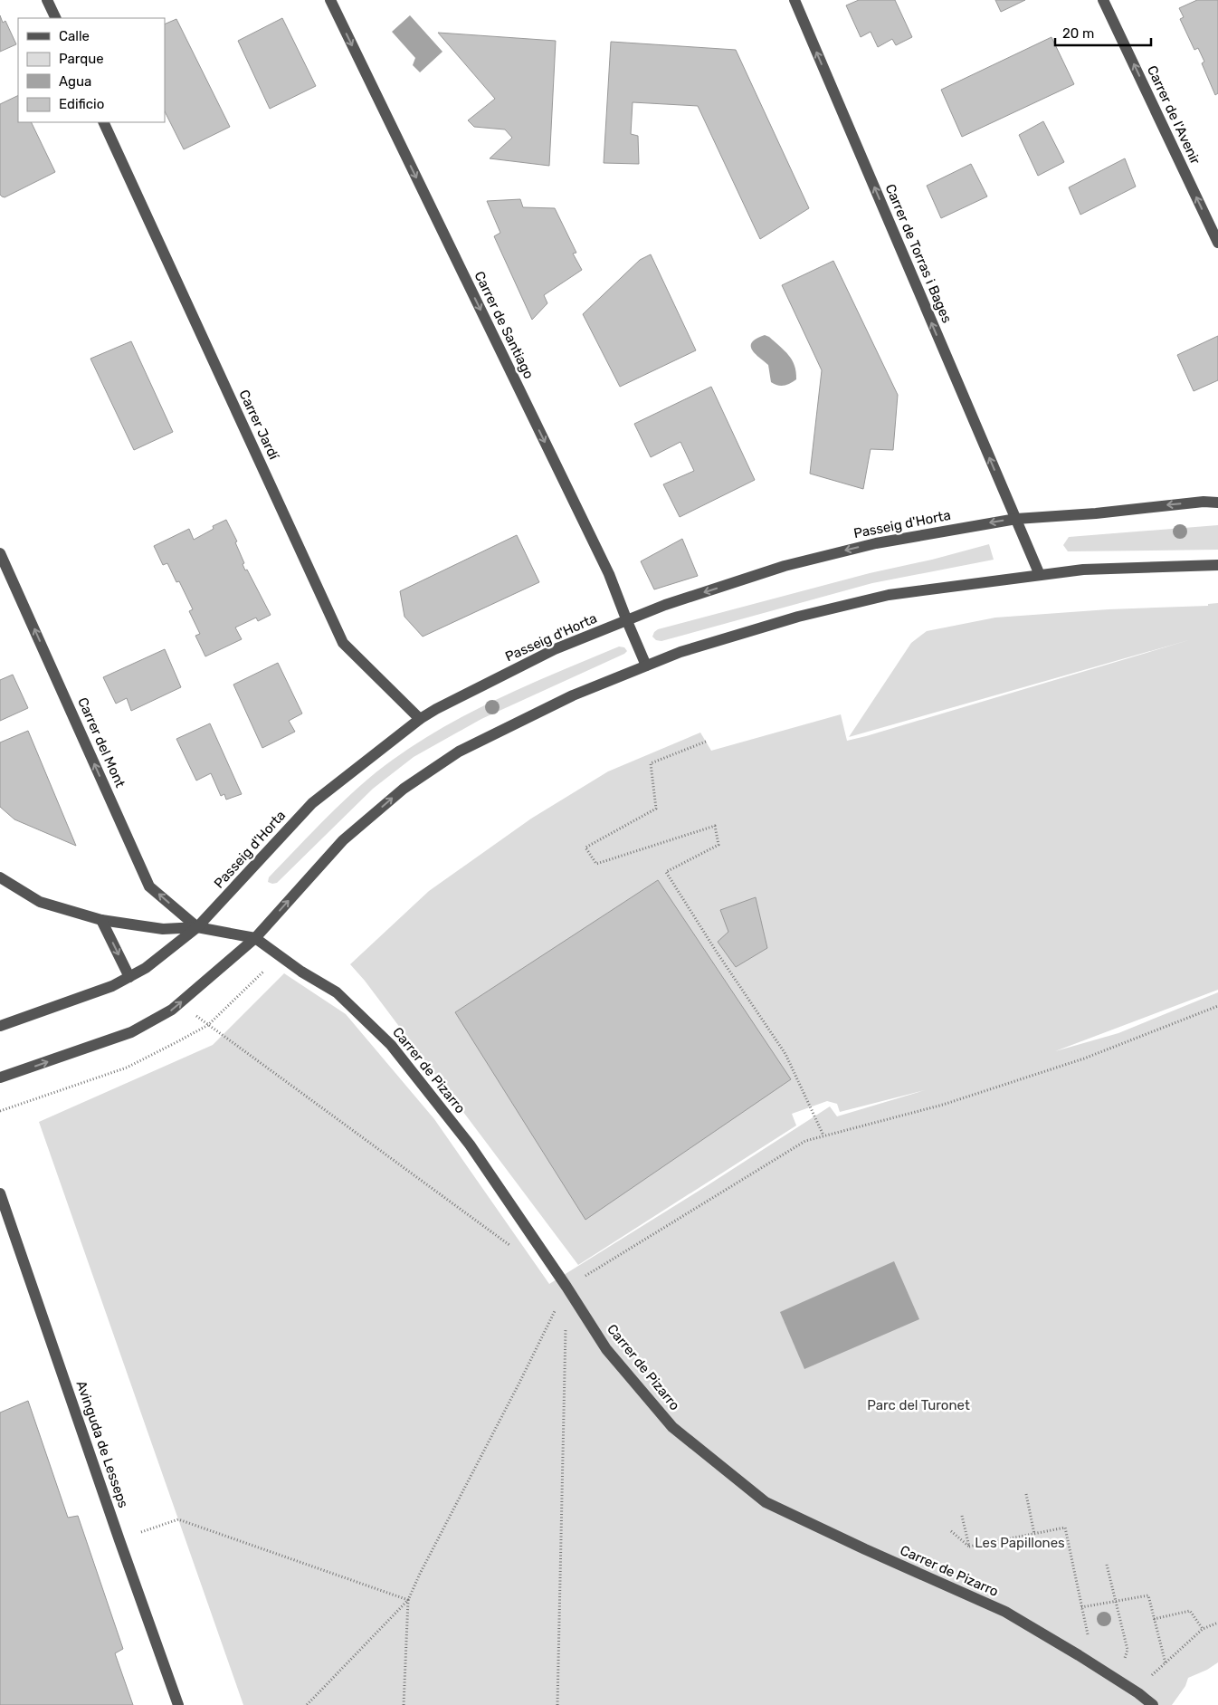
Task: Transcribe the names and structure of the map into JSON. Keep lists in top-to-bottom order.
{
  "streets": {
    "street": [
      "Carrer de l'Avenir",
      "Carrer de Torras i Bages",
      "Carrer de Santiago",
      "Carrer Jardí",
      "Passeig d'Horta",
      "Carrer del Mont",
      "Carrer de Pizarro",
      "Avinguda de Lesseps"
    ]
  },
  "crossings": [
    ["Carrer de Torras i Bages", "Passeig d'Horta"],
    ["Carrer de Santiago", "Passeig d'Horta"],
    ["Carrer Jardí", "Passeig d'Horta"],
    ["Passeig d'Horta", "Carrer del Mont"],
    ["Passeig d'Horta", "Carrer de Pizarro"],
    ["Carrer del Mont", "Carrer de Pizarro"]
  ],
  "one_way": [
    "Carrer de l'Avenir",
    "Carrer de Torras i Bages",
    "Carrer de Santiago",
    "Carrer del Mont"
  ],
  "parks": ["Parc del Turonet", "Les Papillones"],
  "legend": [
    "Calle",
    "Parque",
    "Agua",
    "Edificio"
  ],
  "scale_bar": "20 m"
}
